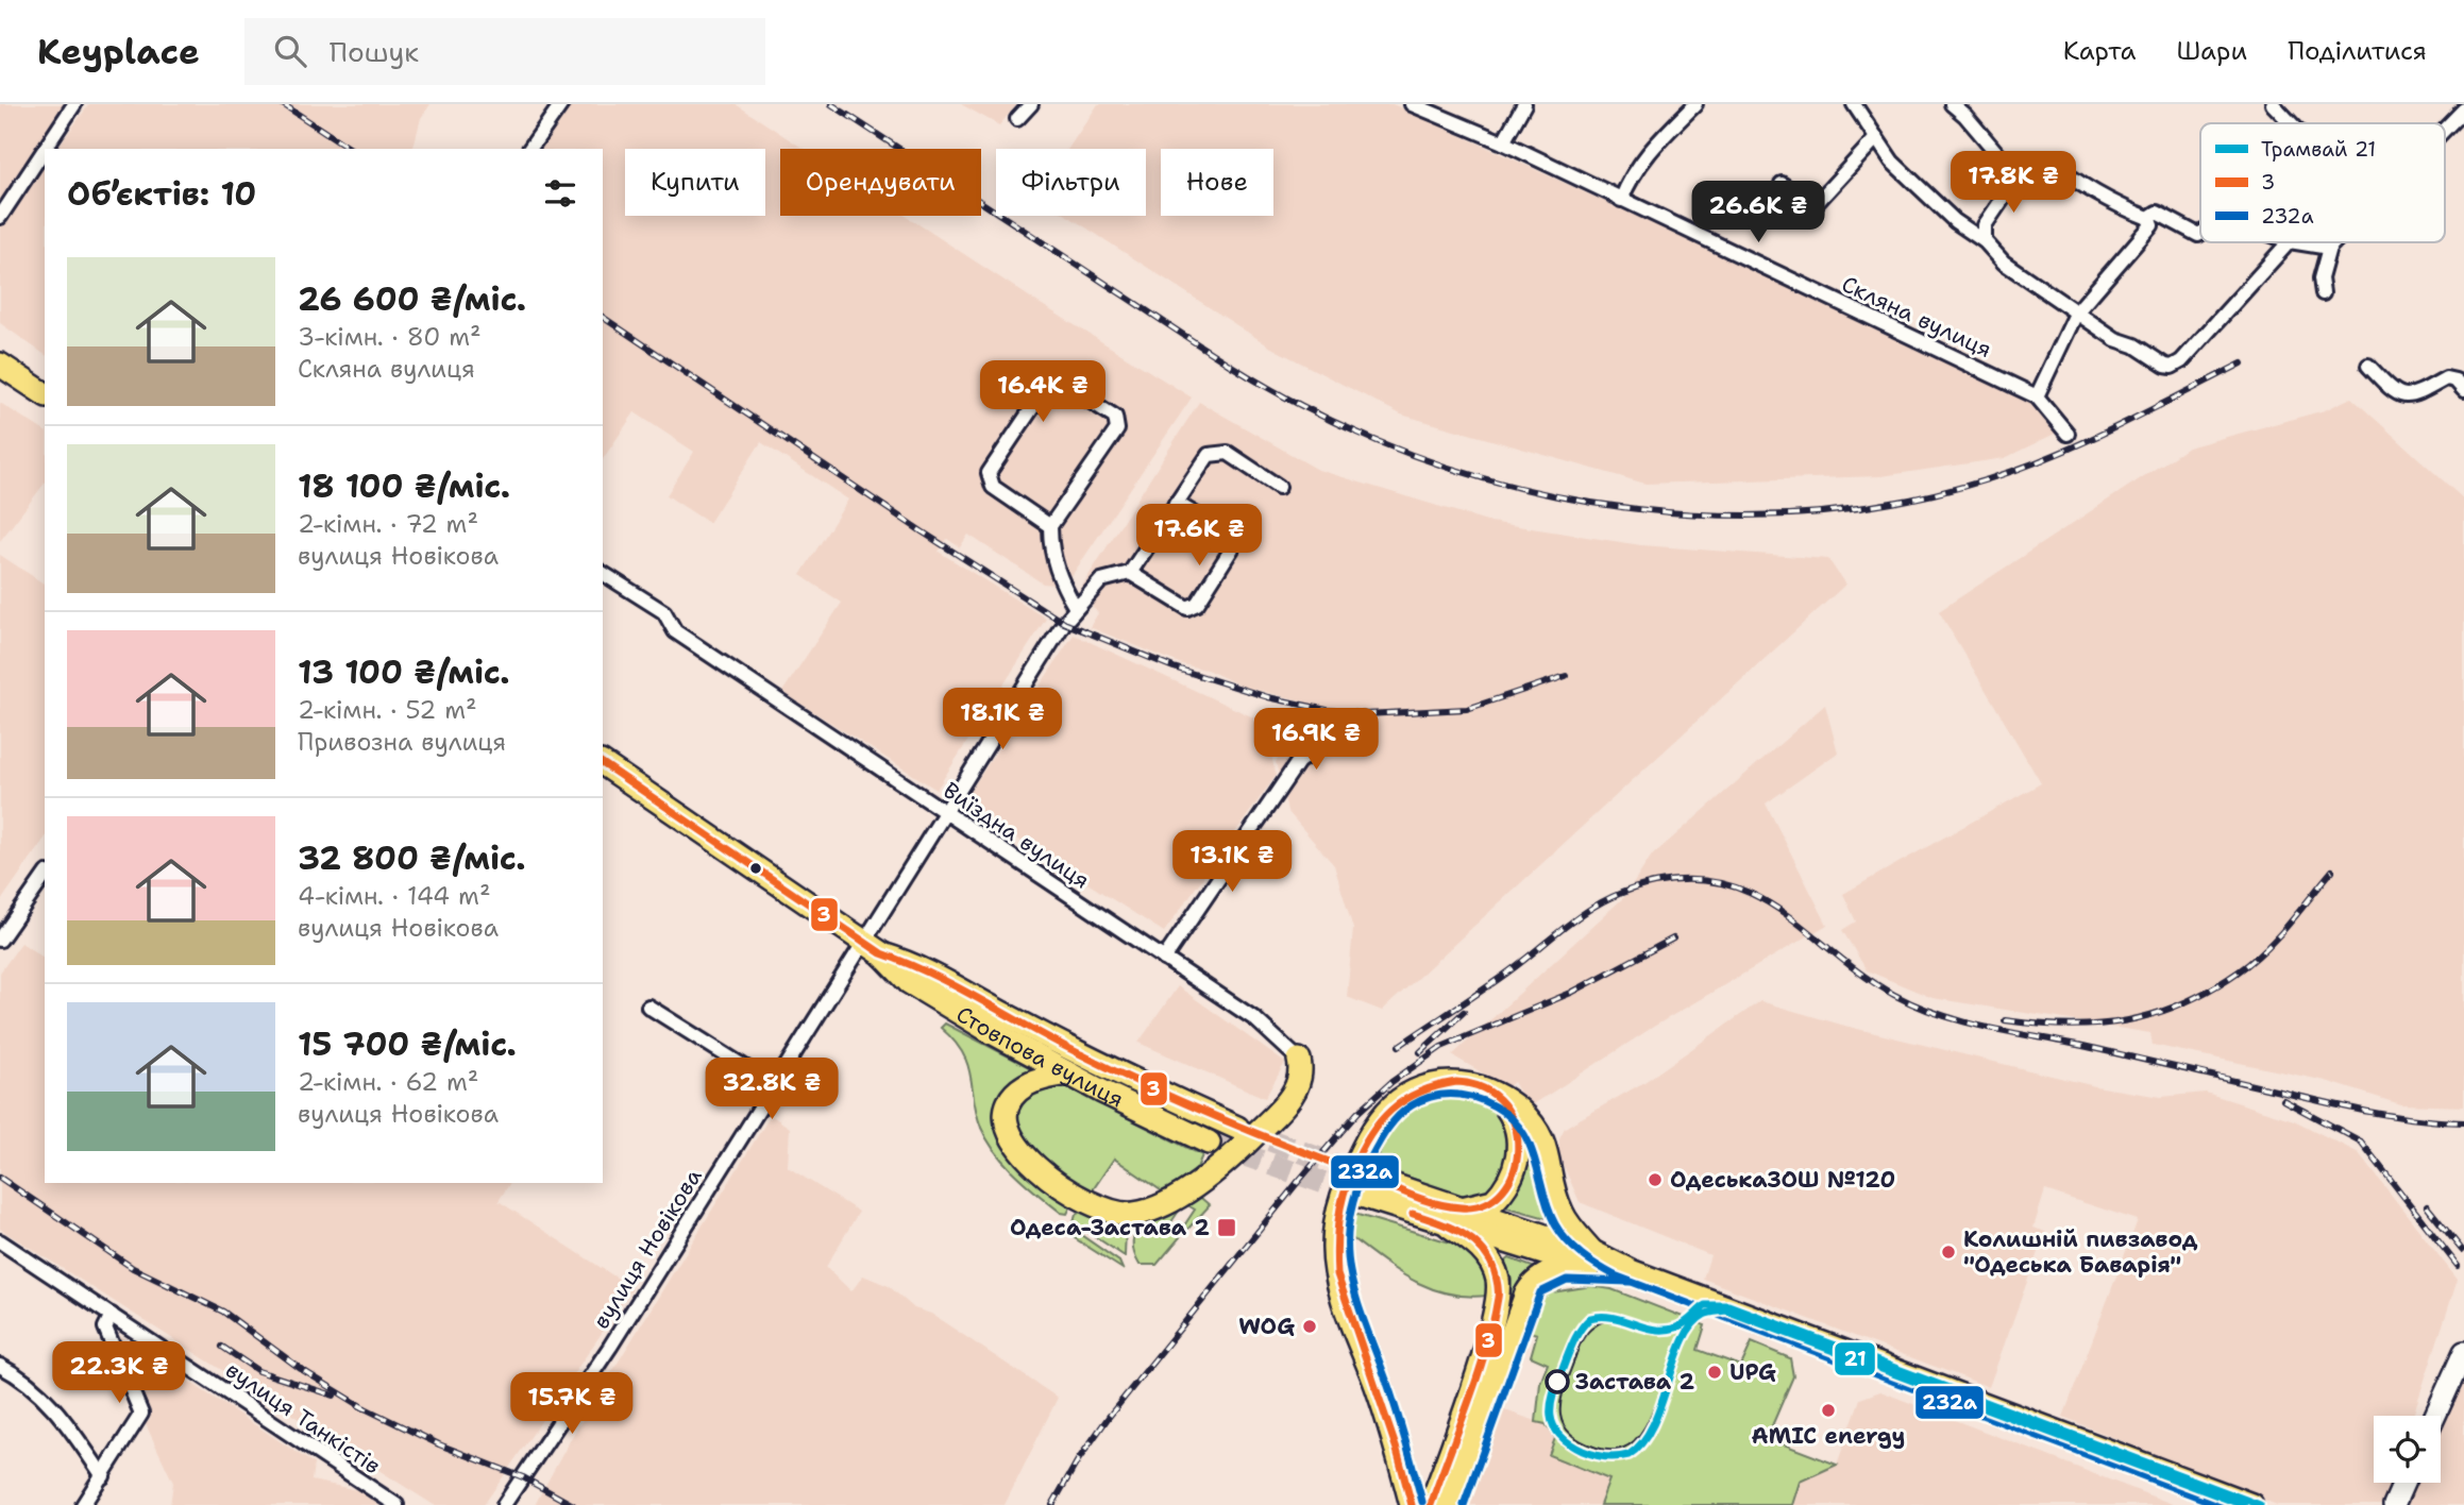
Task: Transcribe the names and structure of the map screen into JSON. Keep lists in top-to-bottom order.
{
  "streets": {
    "main road": ["Стовпова вулиця"],
    "street": [
      "Скляна вулиця",
      "Виїздна вулиця",
      "вулиця Новікова",
      "вулиця Танкістів"
    ]
  },
  "crossings": [
    ["Виїздна вулиця", "вулиця Новікова"],
    ["Стовпова вулиця", "вулиця Новікова"]
  ],
  "places": {
    "other": [
      "ОдеськаЗОШ №120",
      "Колишній пивзавод \"Одеська Баварія\"",
      "WOG",
      "UPG",
      "Застава 2",
      "AMIC energy"
    ],
    "transit": ["Одеса-Застава 2"]
  },
  "lines": ["transit line 3", "transit line 232а", "tram line 21"],
  "legend": ["Трамвай 21", "3", "232а"],
  "page": {
    "header": "Keyplace",
    "search": "Пошук",
    "nav": ["Карта", "Шари", "Поділитися"],
    "chip": [
      "Купити",
      "Орендувати",
      "Фільтри",
      "Нове"
    ],
    "heading": "Об’єктів: 10",
    "price": [
      "17.8K ₴",
      "26.6K ₴",
      "16.4K ₴",
      "17.6K ₴",
      "18.1K ₴",
      "16.9K ₴",
      "13.1K ₴",
      "32.8K ₴",
      "22.3K ₴",
      "15.7K ₴"
    ],
    "list": [
      {
        "name": "26 600 ₴/міс.",
        "note": "3-кімн. · 80 m² · Скляна вулиця"
      },
      {
        "name": "18 100 ₴/міс.",
        "note": "2-кімн. · 72 m² · вулиця Новікова"
      },
      {
        "name": "13 100 ₴/міс.",
        "note": "2-кімн. · 52 m² · Привозна вулиця"
      },
      {
        "name": "32 800 ₴/міс.",
        "note": "4-кімн. · 144 m² · вулиця Новікова"
      },
      {
        "name": "15 700 ₴/міс.",
        "note": "2-кімн. · 62 m² · вулиця Новікова"
      }
    ]
  }
}
